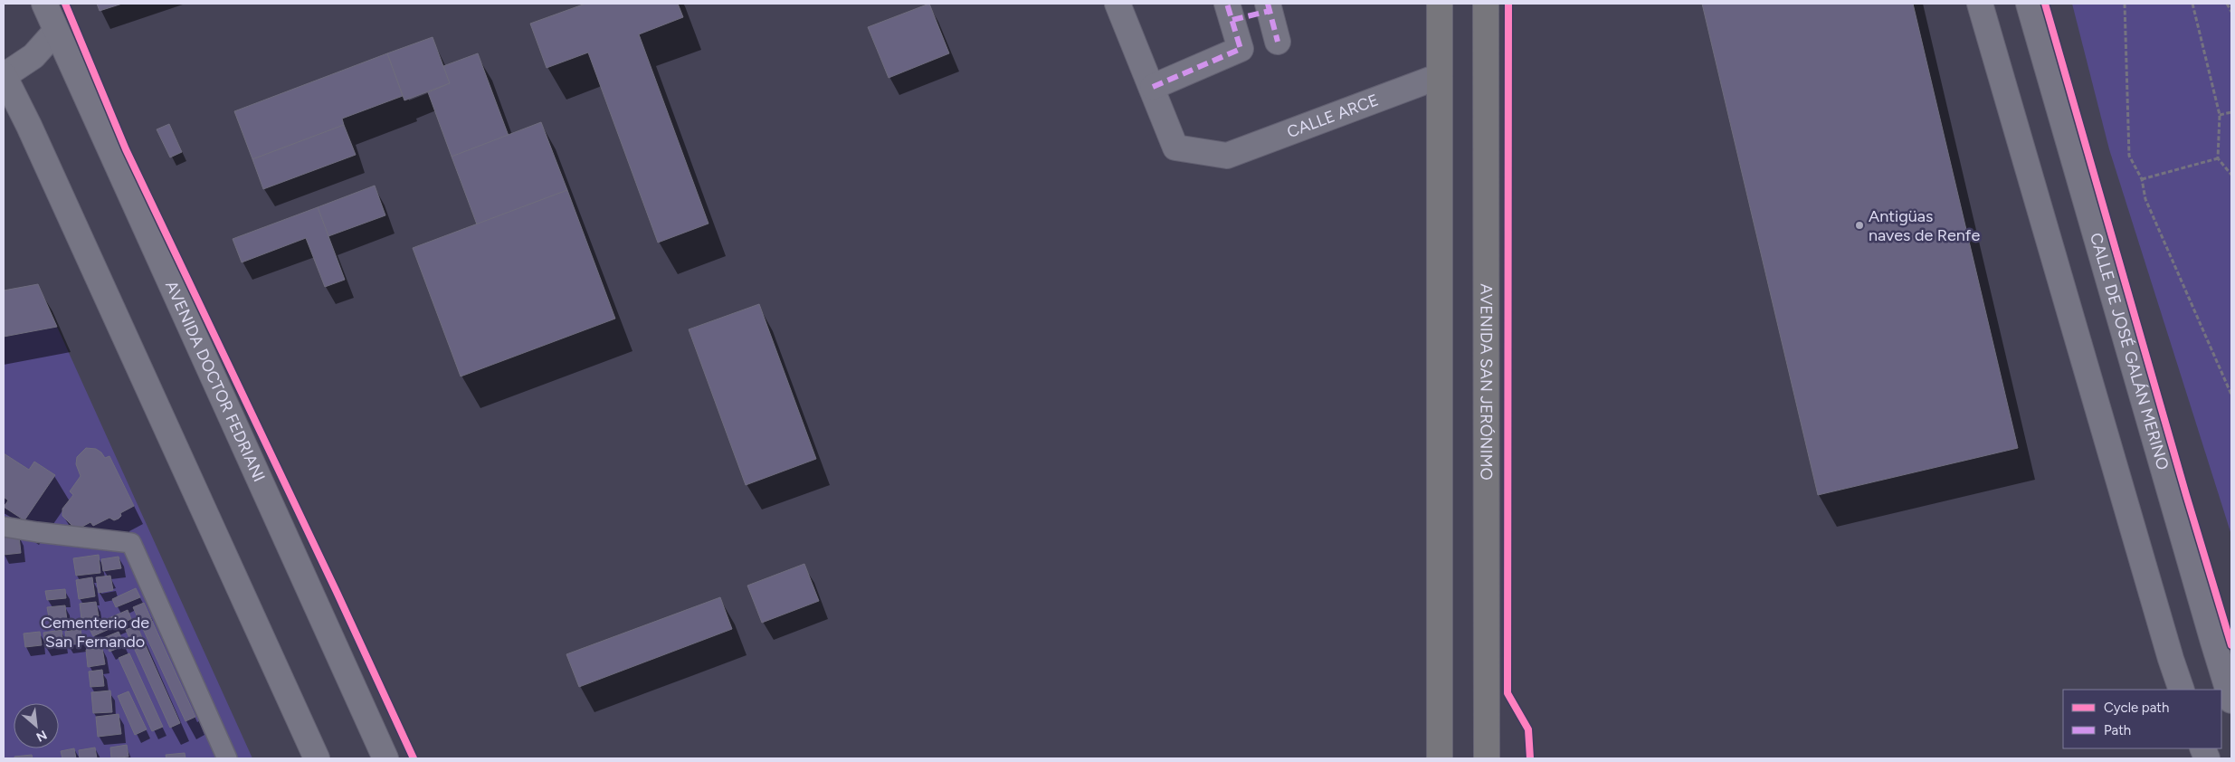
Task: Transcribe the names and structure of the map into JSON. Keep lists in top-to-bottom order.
{
  "streets": {
    "main road": [
      "CALLE ARCE",
      "CALLE DE JOSÉ GALÁN MERINO",
      "AVENIDA DOCTOR FEDRIANI",
      "AVENIDA SAN JERÓNIMO"
    ]
  },
  "parks": ["Cementerio de San Fernando"],
  "places": ["Antigüas naves de Renfe"],
  "legend": ["Cycle path", "Path"],
  "north": "bottom right"
}
